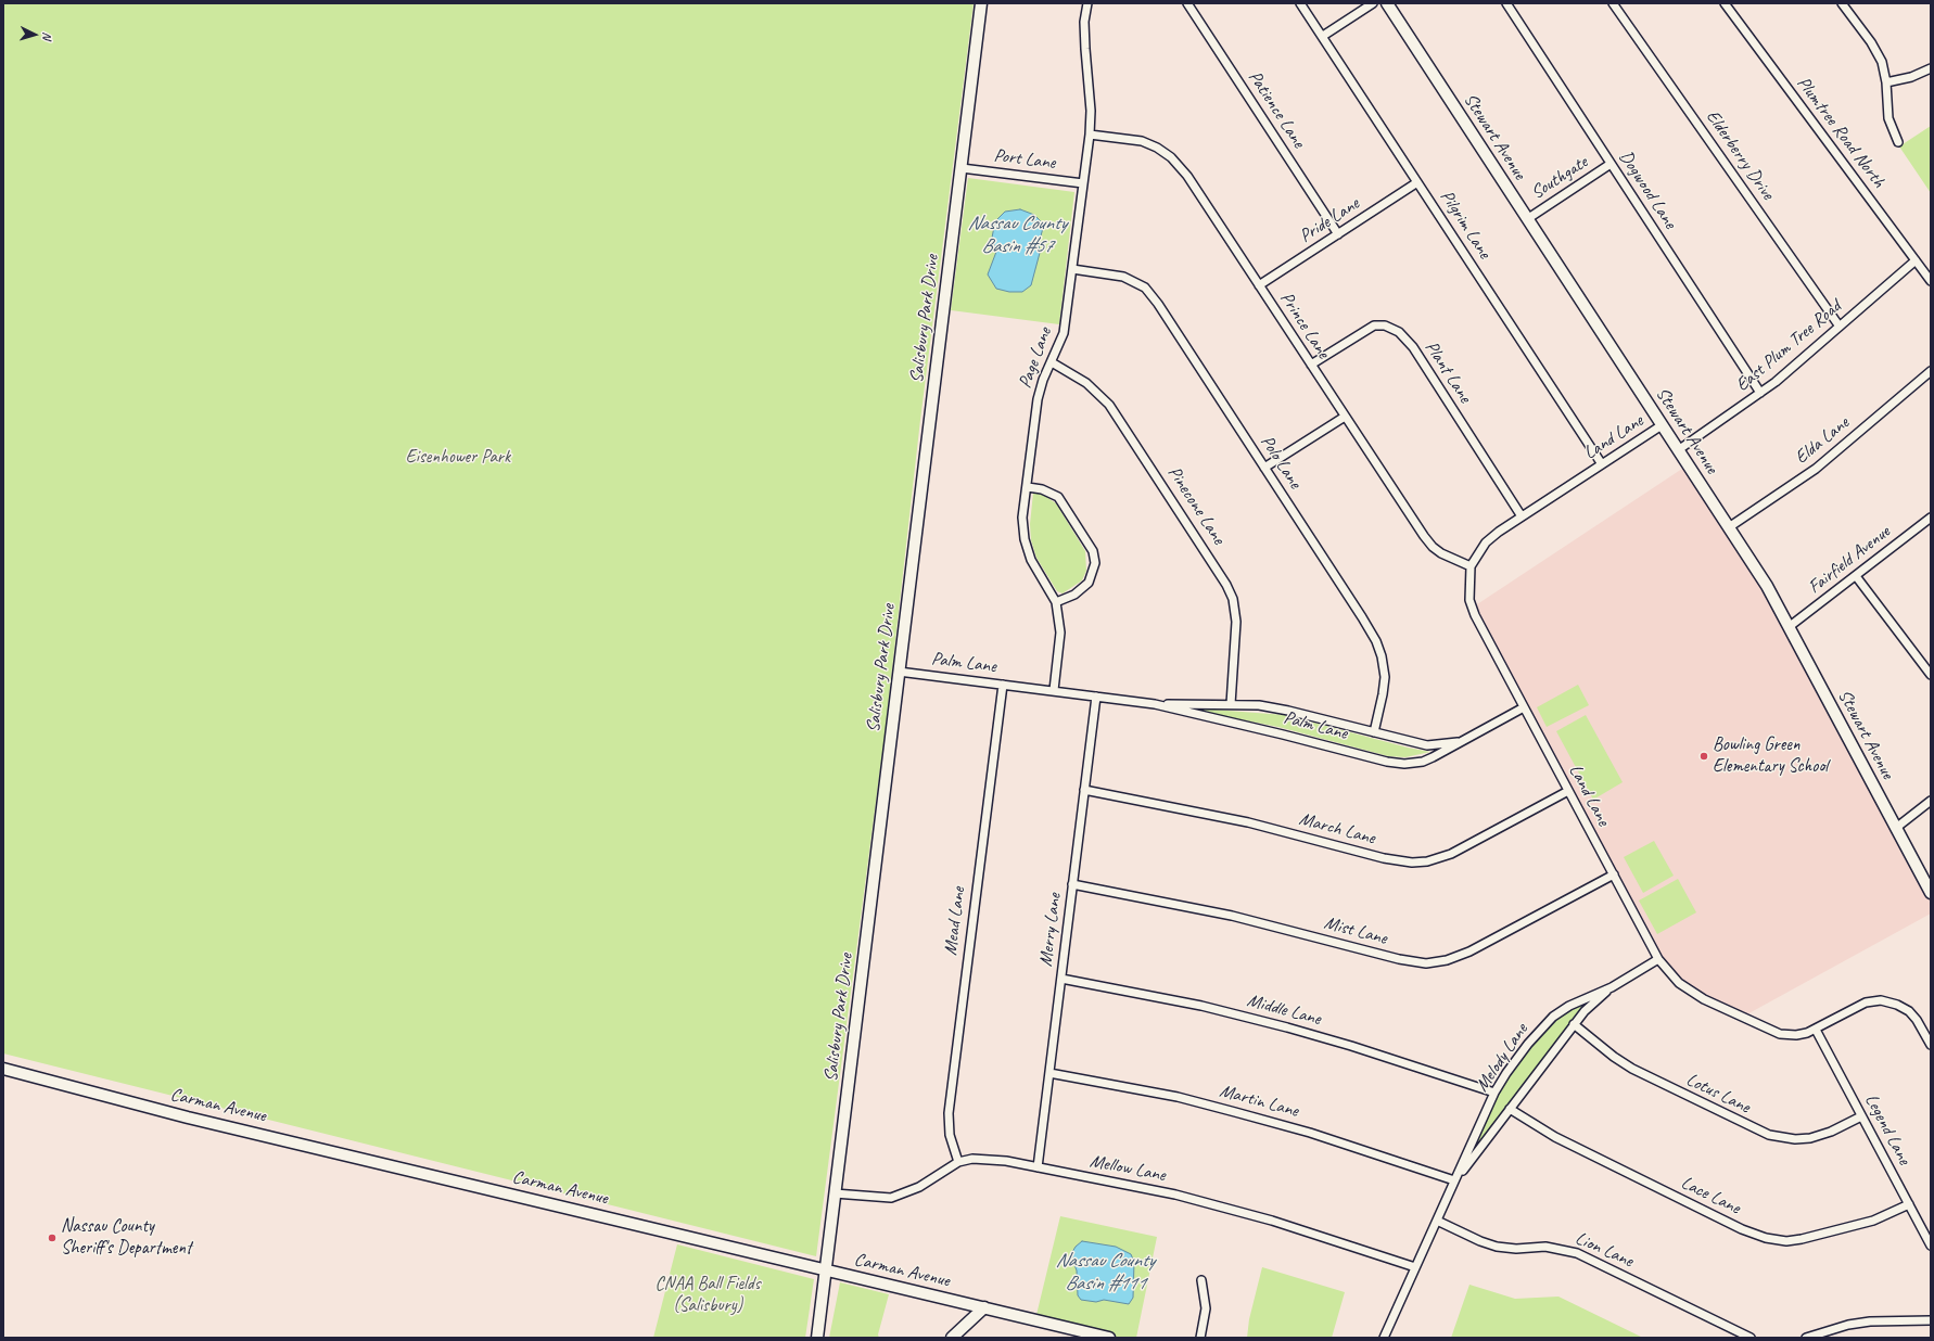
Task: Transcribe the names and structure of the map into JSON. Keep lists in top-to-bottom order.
{
  "streets": {
    "main road": ["Stewart Avenue", "Salisbury Park Drive", "Carman Avenue"],
    "street": [
      "Patience Lane",
      "Plumtree Road North",
      "Elderberry Drive",
      "Port Lane",
      "Southgate",
      "Dogwood Lane",
      "Pride Lane",
      "Pilgrim Lane",
      "Prince Lane",
      "East Plum Tree Road",
      "Page Lane",
      "Plant Lane",
      "Land Lane",
      "Elda Lane",
      "Polo Lane",
      "Pinecone Lane",
      "Fairfield Avenue",
      "Palm Lane",
      "March Lane",
      "Mead Lane",
      "Merry Lane",
      "Mist Lane",
      "Middle Lane",
      "Melody Lane",
      "Lotus Lane",
      "Martin Lane",
      "Legend Lane",
      "Mellow Lane",
      "Lace Lane",
      "Lion Lane"
    ]
  },
  "crossings": [
    ["Patience Lane", "Pride Lane"],
    ["Plumtree Road North", "East Plum Tree Road"],
    ["Stewart Avenue", "Southgate"],
    ["Stewart Avenue", "East Plum Tree Road"],
    ["Stewart Avenue", "Land Lane"],
    ["Stewart Avenue", "Elda Lane"],
    ["Stewart Avenue", "Fairfield Avenue"],
    ["Elderberry Drive", "East Plum Tree Road"],
    ["Port Lane", "Salisbury Park Drive"],
    ["Port Lane", "Page Lane"],
    ["Southgate", "Dogwood Lane"],
    ["Dogwood Lane", "East Plum Tree Road"],
    ["Pride Lane", "Pilgrim Lane"],
    ["Pride Lane", "Prince Lane"],
    ["Pilgrim Lane", "Land Lane"],
    ["Salisbury Park Drive", "Palm Lane"],
    ["Salisbury Park Drive", "Carman Avenue"],
    ["Salisbury Park Drive", "Mellow Lane"],
    ["Prince Lane", "Page Lane"],
    ["Prince Lane", "Plant Lane"],
    ["Prince Lane", "Land Lane"],
    ["Page Lane", "Polo Lane"],
    ["Page Lane", "Pinecone Lane"],
    ["Page Lane", "Palm Lane"],
    ["Plant Lane", "Land Lane"],
    ["Land Lane", "Palm Lane"],
    ["Land Lane", "March Lane"],
    ["Land Lane", "Mist Lane"],
    ["Land Lane", "Melody Lane"],
    ["Land Lane", "Legend Lane"],
    ["Polo Lane", "Palm Lane"],
    ["Pinecone Lane", "Palm Lane"],
    ["Palm Lane", "Mead Lane"],
    ["Palm Lane", "Merry Lane"],
    ["March Lane", "Merry Lane"],
    ["Mead Lane", "Mellow Lane"],
    ["Merry Lane", "Mist Lane"],
    ["Merry Lane", "Middle Lane"],
    ["Merry Lane", "Martin Lane"],
    ["Merry Lane", "Mellow Lane"],
    ["Middle Lane", "Melody Lane"],
    ["Melody Lane", "Lotus Lane"],
    ["Melody Lane", "Martin Lane"],
    ["Melody Lane", "Mellow Lane"],
    ["Melody Lane", "Lace Lane"],
    ["Melody Lane", "Lion Lane"],
    ["Lotus Lane", "Legend Lane"],
    ["Legend Lane", "Lace Lane"]
  ],
  "water": ["Nassau County Basin #57", "Nassau County Basin #111"],
  "parks": ["Eisenhower Park", "CNAA Ball Fields (Salisbury)"],
  "places": ["Bowling Green Elementary School", "Nassau County Sheriff's Department"],
  "north": "right"
}
